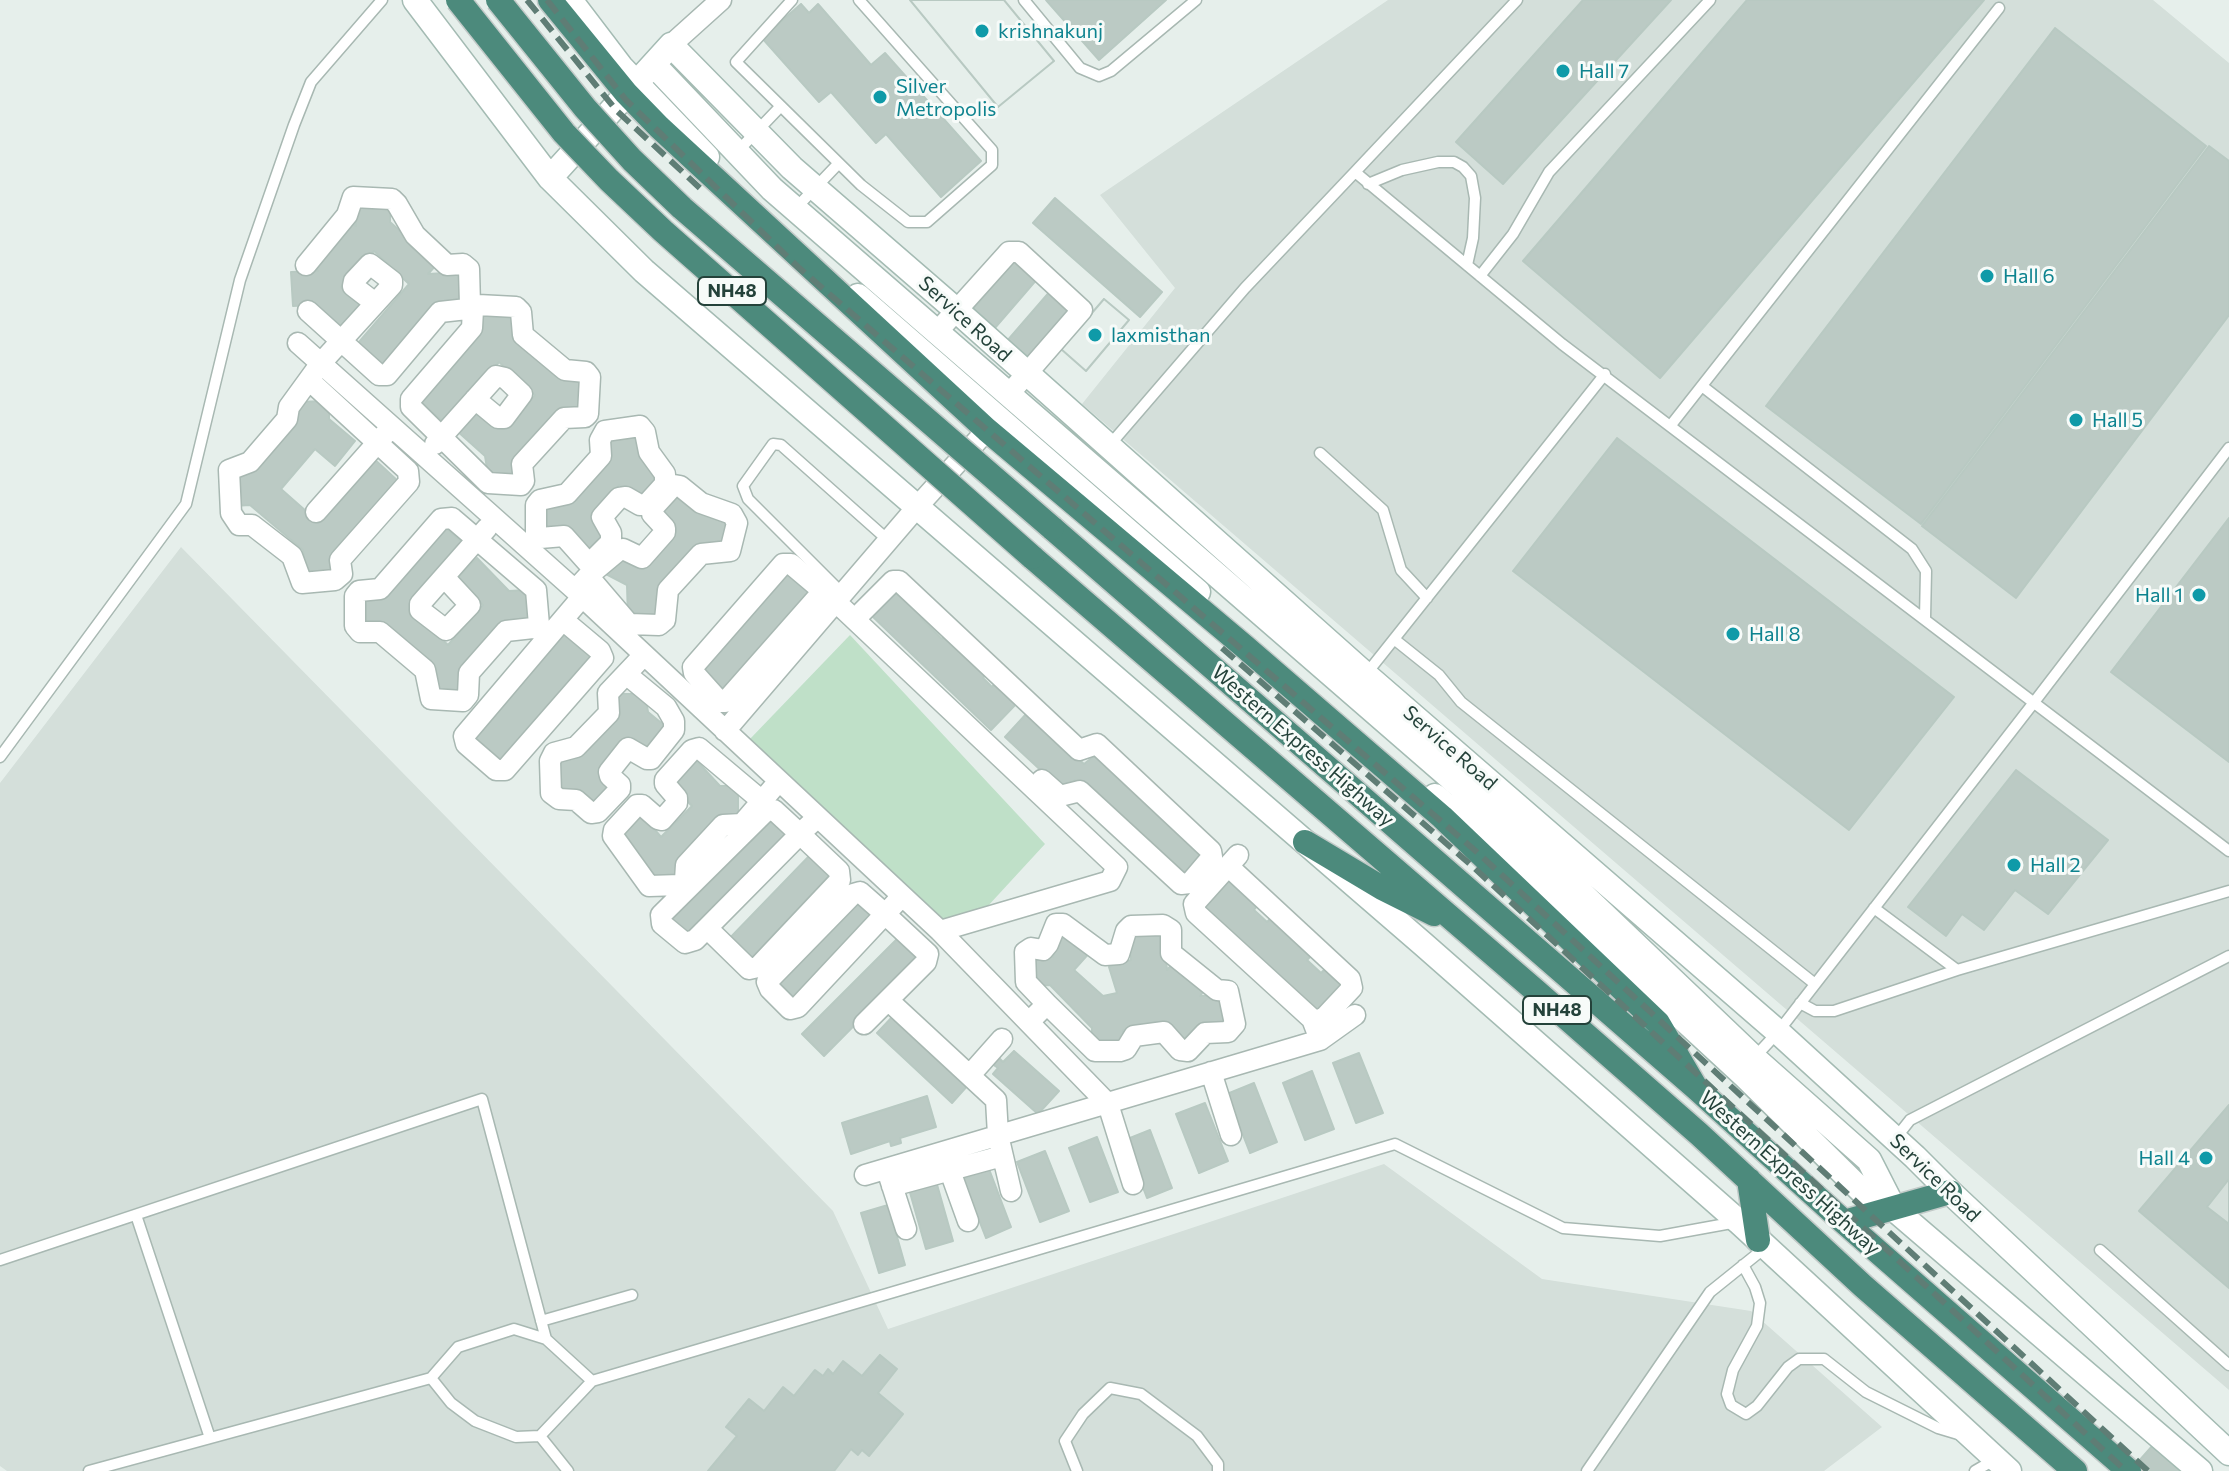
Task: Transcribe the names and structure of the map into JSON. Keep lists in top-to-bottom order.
{
  "streets": {
    "highway": ["NH48", "Western Express Highway"],
    "main road": ["Service Road"]
  },
  "places": [
    "krishnakunj",
    "Hall 7",
    "Silver Metropolis",
    "Hall 6",
    "laxmisthan",
    "Hall 5",
    "Hall 1",
    "Hall 8",
    "Hall 2",
    "Hall 4"
  ]
}
